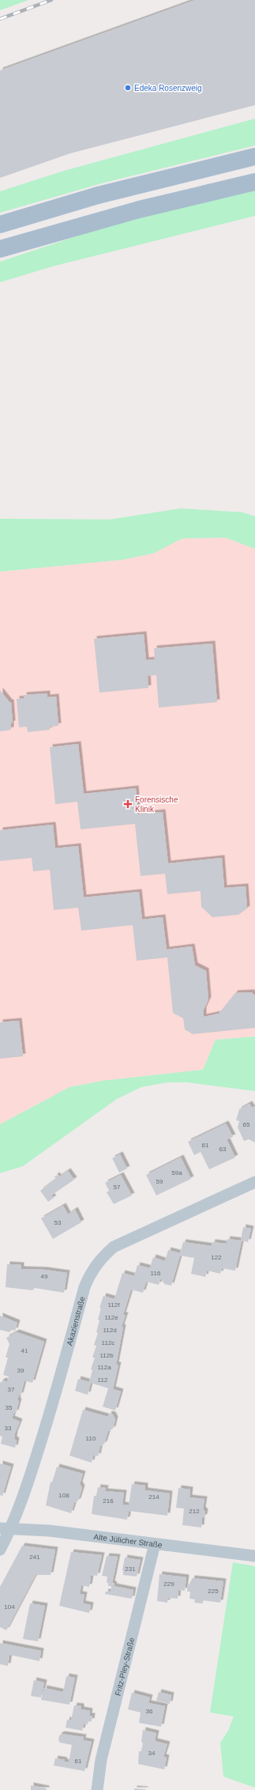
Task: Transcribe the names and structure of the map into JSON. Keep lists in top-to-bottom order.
{
  "streets": {
    "street": ["Akazienstraße", "Alte Jülicher Straße", "Fritz-Pley-Straße"]
  },
  "crossings": [
    ["Akazienstraße", "Alte Jülicher Straße"],
    ["Alte Jülicher Straße", "Fritz-Pley-Straße"]
  ],
  "places": {
    "other": ["Edeka Rosenzweig"],
    "health": ["Forensische Klinik"]
  },
  "house_numbers": [
    "65",
    "61",
    "63",
    "59a",
    "59",
    "57",
    "53",
    "122",
    "116",
    "49",
    "112f",
    "112e",
    "112d",
    "112c",
    "41",
    "112b",
    "112a",
    "39",
    "112",
    "37",
    "35",
    "33",
    "110",
    "108",
    "214",
    "216",
    "212",
    "241",
    "231",
    "229",
    "225",
    "104",
    "36",
    "34",
    "61"
  ]
}
